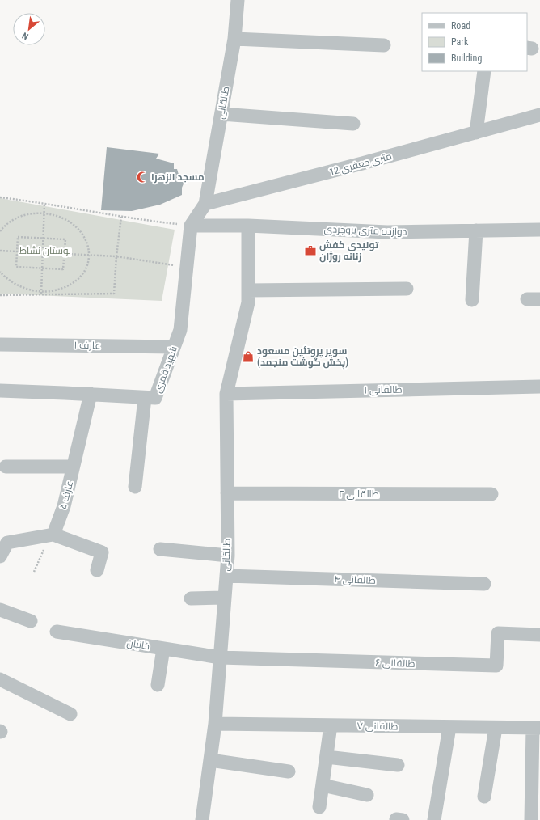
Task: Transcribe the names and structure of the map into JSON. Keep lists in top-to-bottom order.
{
  "streets": {
    "street": [
      "طالقانی",
      "12 متری جعفری",
      "دوازده متری بروجردی",
      "عارف ۱",
      "شهید قمری",
      "طالقانی ۱",
      "طالقانی ۲",
      "عارف ۵",
      "طالقانی ۴",
      "خانیان",
      "طالقانی ۶",
      "طالقانی ۷"
    ]
  },
  "crossings": [
    ["طالقانی", "12 متری جعفری"],
    ["طالقانی", "دوازده متری بروجردی"],
    ["طالقانی", "طالقانی ۱"],
    ["طالقانی", "طالقانی ۲"],
    ["طالقانی", "طالقانی ۴"],
    ["طالقانی", "خانیان"],
    ["طالقانی", "طالقانی ۶"],
    ["طالقانی", "طالقانی ۷"],
    ["دوازده متری بروجردی", "شهید قمری"],
    ["عارف ۱", "شهید قمری"],
    ["شهید قمری", "عارف ۵"],
    ["خانیان", "طالقانی ۶"]
  ],
  "parks": ["بوستان نشاط"],
  "places": {
    "mosque": ["مسجد الزهرا"],
    "office": ["تولیدی کفش زنانه روژان"],
    "shop": ["سوپر پروتئین مسعود (پخش گوشت منجمد)"]
  },
  "legend": ["Road", "Park", "Building"],
  "north": "bottom left"
}
